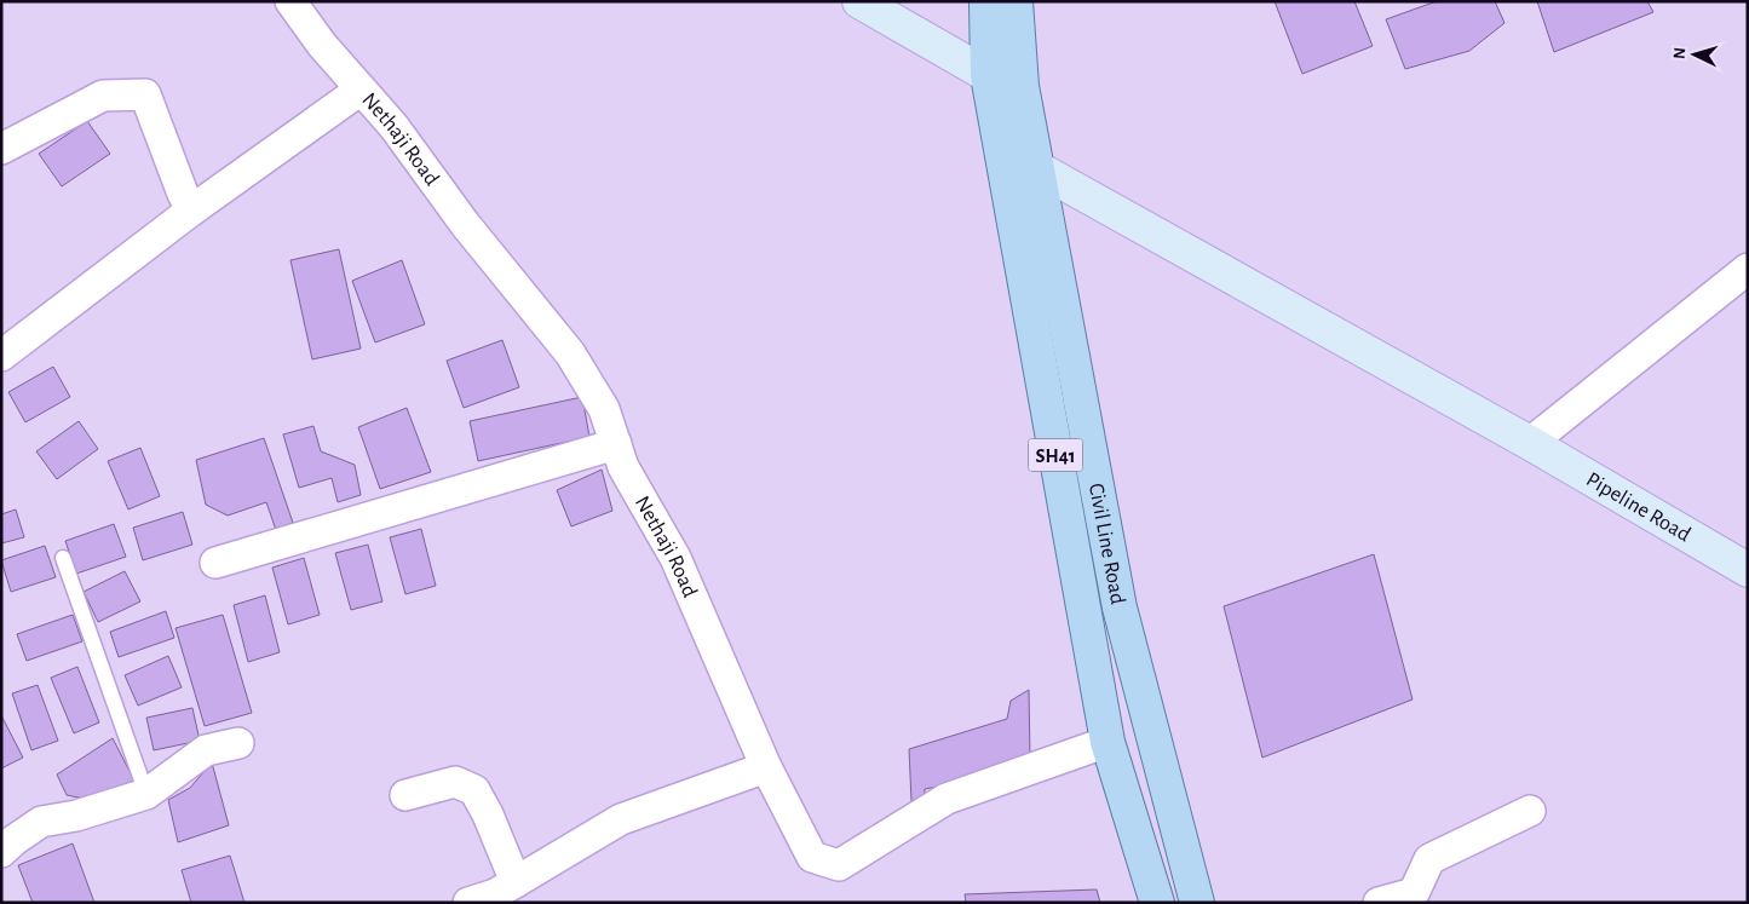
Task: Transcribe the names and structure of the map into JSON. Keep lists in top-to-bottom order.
{
  "streets": {
    "main road": ["SH41", "Civil Line Road"],
    "street": ["Nethaji Road", "Pipeline Road"]
  },
  "crossings": [
    ["Nethaji Road", "Civil Line Road"],
    ["Pipeline Road", "Civil Line Road"]
  ],
  "north": "left"
}
